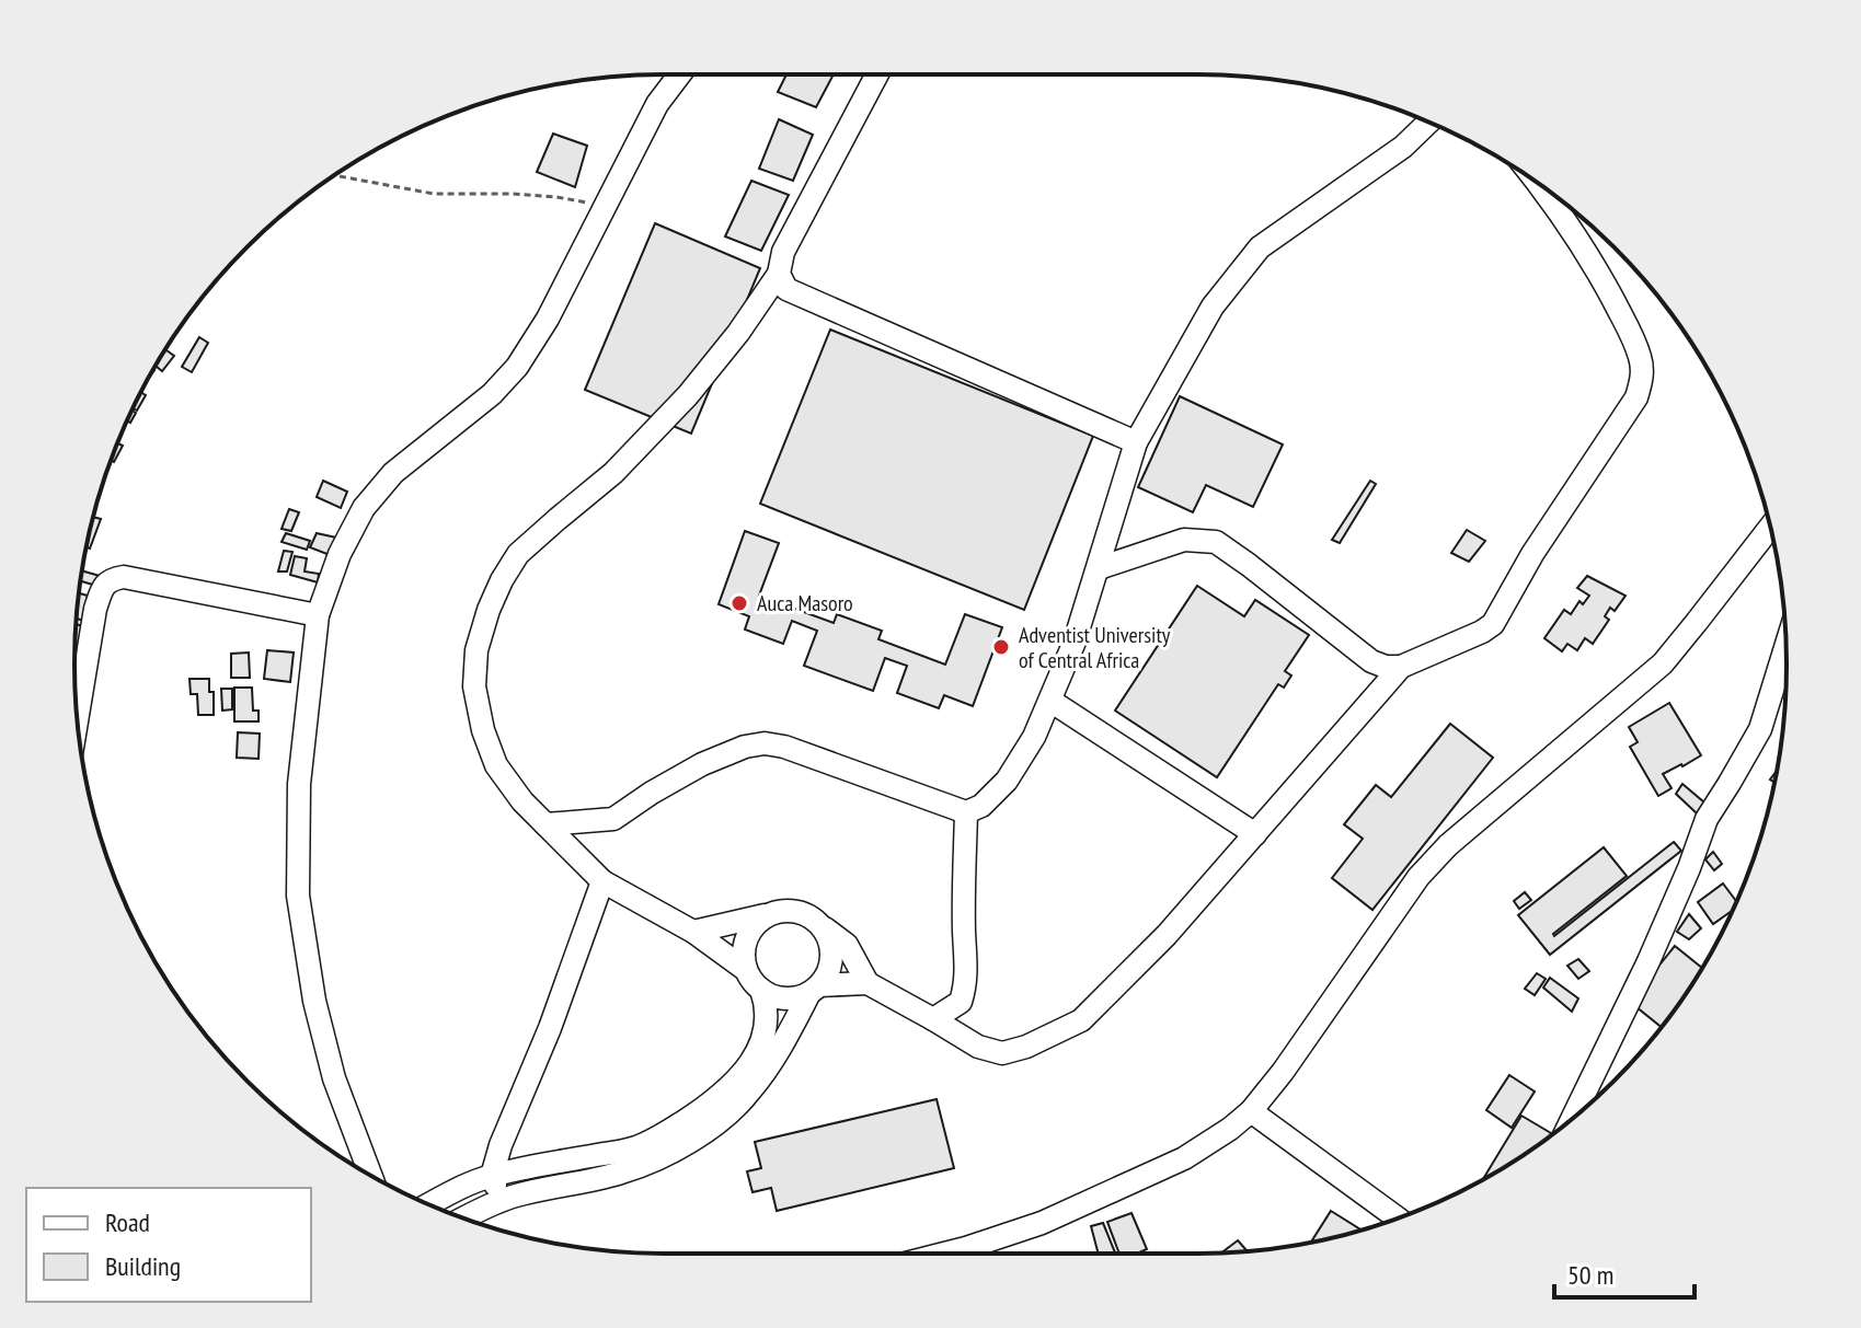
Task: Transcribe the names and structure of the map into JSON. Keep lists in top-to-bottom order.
{
  "places": ["Auca Masoro", "Adventist University of Central Africa"],
  "legend": ["Road", "Building"],
  "scale_bar": "50 m"
}
